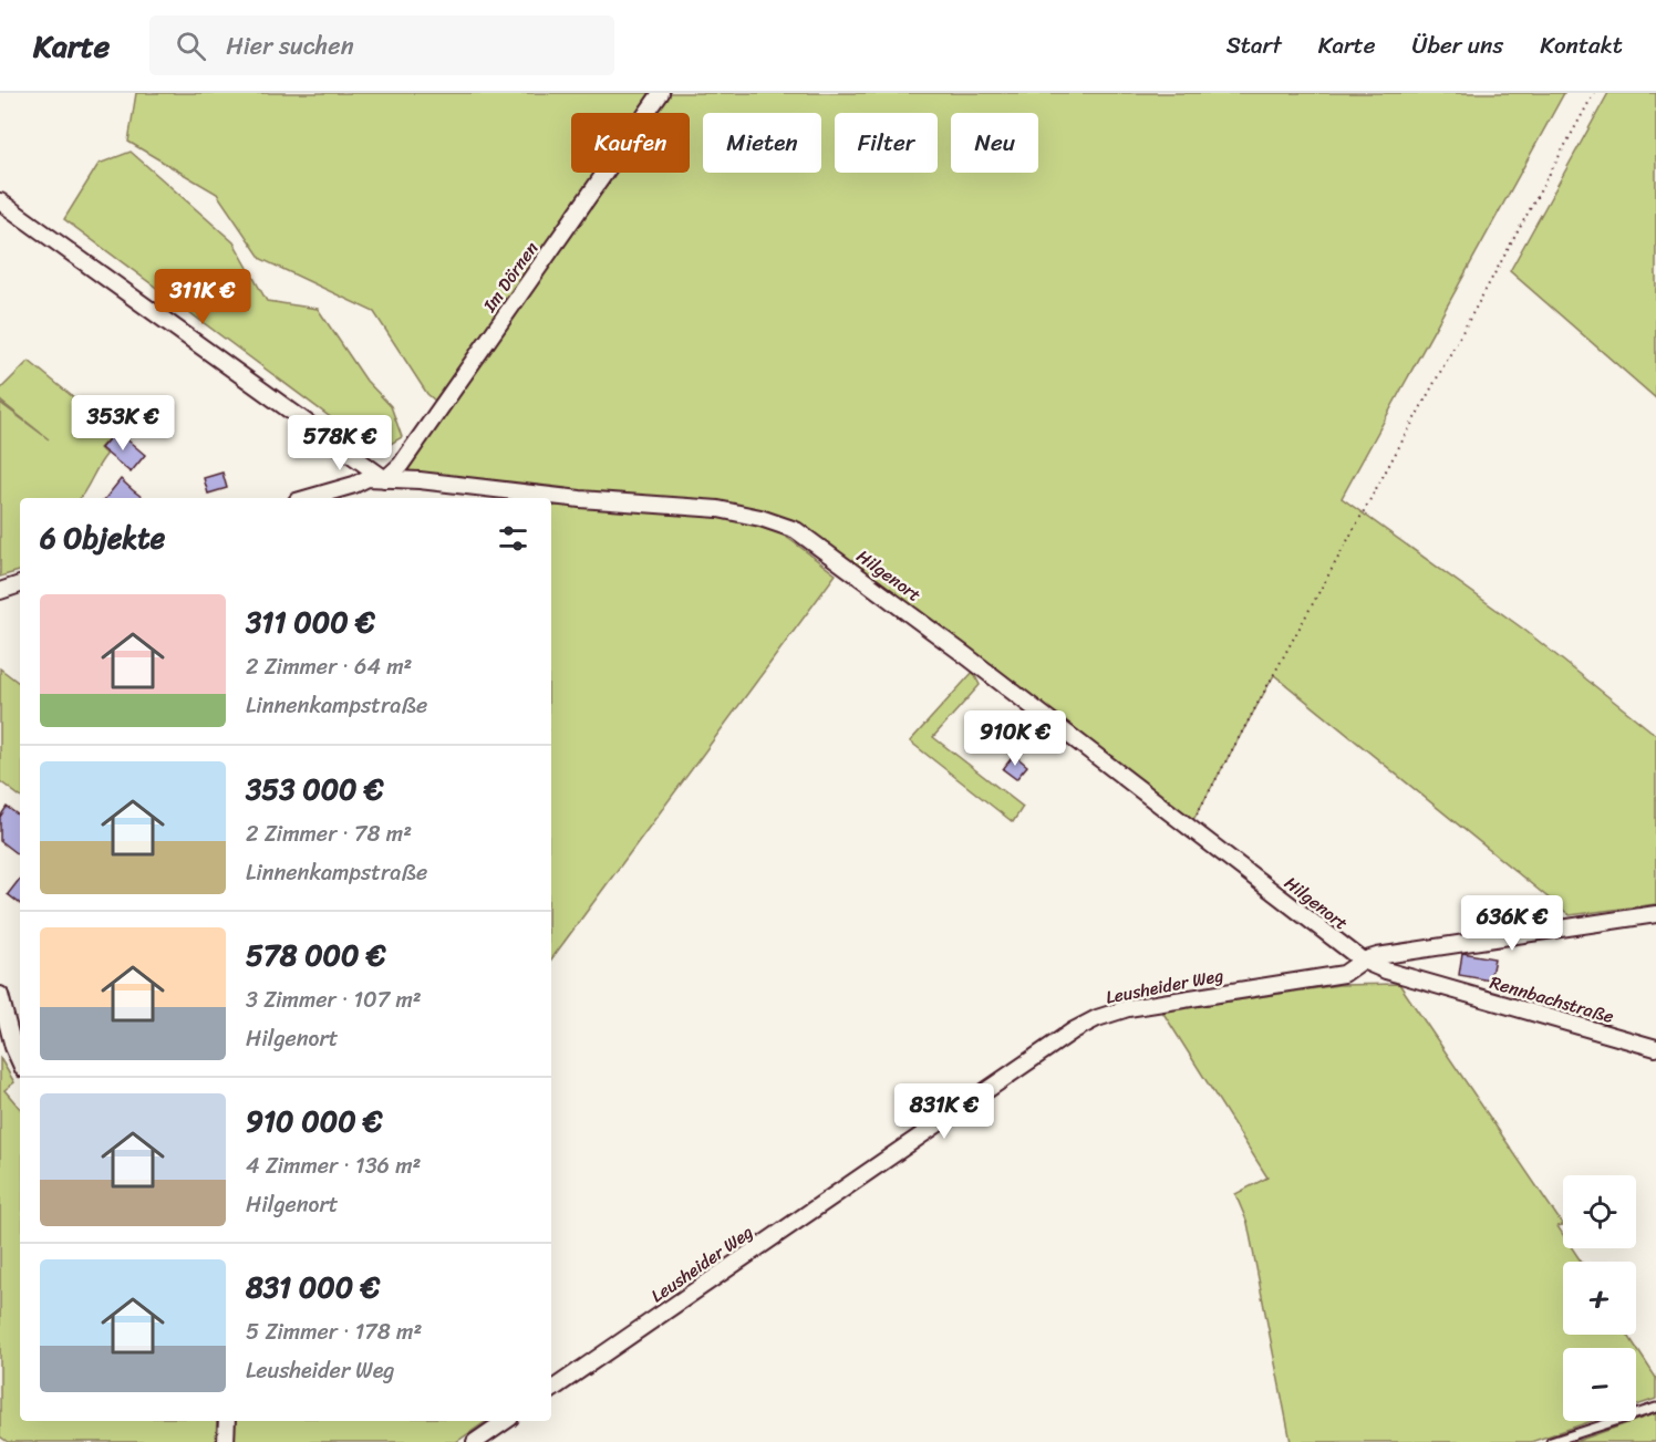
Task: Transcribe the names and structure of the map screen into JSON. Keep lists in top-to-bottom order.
{
  "streets": {
    "street": [
      "Im Dörnen",
      "Hilgenort",
      "Leusheider Weg",
      "Rennbachstraße"
    ]
  },
  "crossings": [
    ["Im Dörnen", "Hilgenort"],
    ["Hilgenort", "Leusheider Weg"],
    ["Hilgenort", "Rennbachstraße"],
    ["Leusheider Weg", "Rennbachstraße"]
  ],
  "page": {
    "header": "Karte",
    "search": "Hier suchen",
    "nav": [
      "Start",
      "Karte",
      "Über uns",
      "Kontakt"
    ],
    "chip": [
      "Kaufen",
      "Mieten",
      "Filter",
      "Neu"
    ],
    "price": [
      "311K €",
      "353K €",
      "578K €",
      "910K €",
      "636K €",
      "831K €"
    ],
    "heading": "6 Objekte",
    "list": [
      {
        "name": "311 000 €",
        "note": "2 Zimmer · 64 m² · Linnenkampstraße"
      },
      {
        "name": "353 000 €",
        "note": "2 Zimmer · 78 m² · Linnenkampstraße"
      },
      {
        "name": "578 000 €",
        "note": "3 Zimmer · 107 m² · Hilgenort"
      },
      {
        "name": "910 000 €",
        "note": "4 Zimmer · 136 m² · Hilgenort"
      },
      {
        "name": "831 000 €",
        "note": "5 Zimmer · 178 m² · Leusheider Weg"
      }
    ],
    "map_buttons": ["+", "−"]
  }
}
